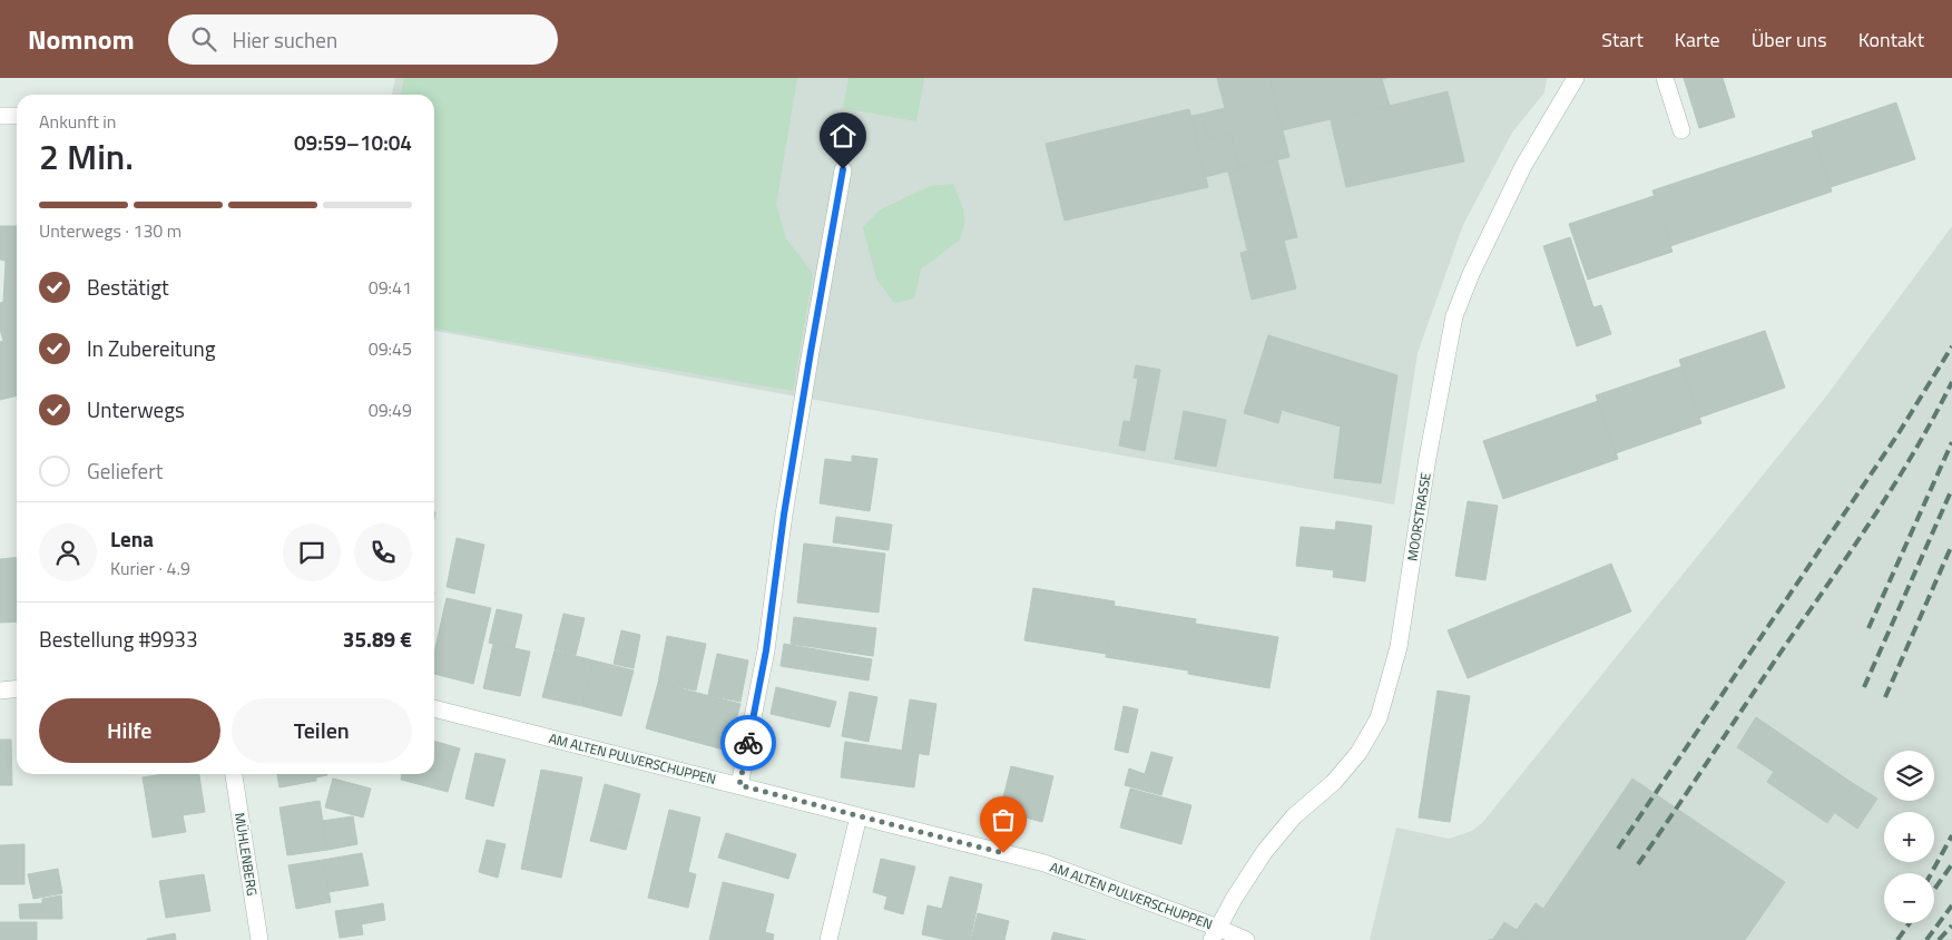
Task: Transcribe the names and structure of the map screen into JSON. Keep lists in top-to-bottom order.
{
  "streets": {
    "street": ["MOORSTRASSE", "AM ALTEN PULVERSCHUPPEN", "MÜHLENBERG"]
  },
  "crossings": [
    ["MOORSTRASSE", "AM ALTEN PULVERSCHUPPEN"]
  ],
  "page": {
    "header": "Nomnom",
    "search": "Hier suchen",
    "nav": [
      "Start",
      "Karte",
      "Über uns",
      "Kontakt"
    ],
    "heading": ["2 Min.", "Ankunft in", "09:59–10:04"],
    "panel": [
      "Lena",
      "Kurier · 4.9",
      "Bestellung #9933",
      "35.89 €"
    ],
    "bar": "Unterwegs · 130 m",
    "list": [
      ["Bestätigt", "09:41"],
      ["In Zubereitung", "09:45"],
      ["Unterwegs", "09:49"],
      "Geliefert"
    ],
    "buttons": ["Hilfe", "Teilen"],
    "map_buttons": ["+", "−"]
  }
}
